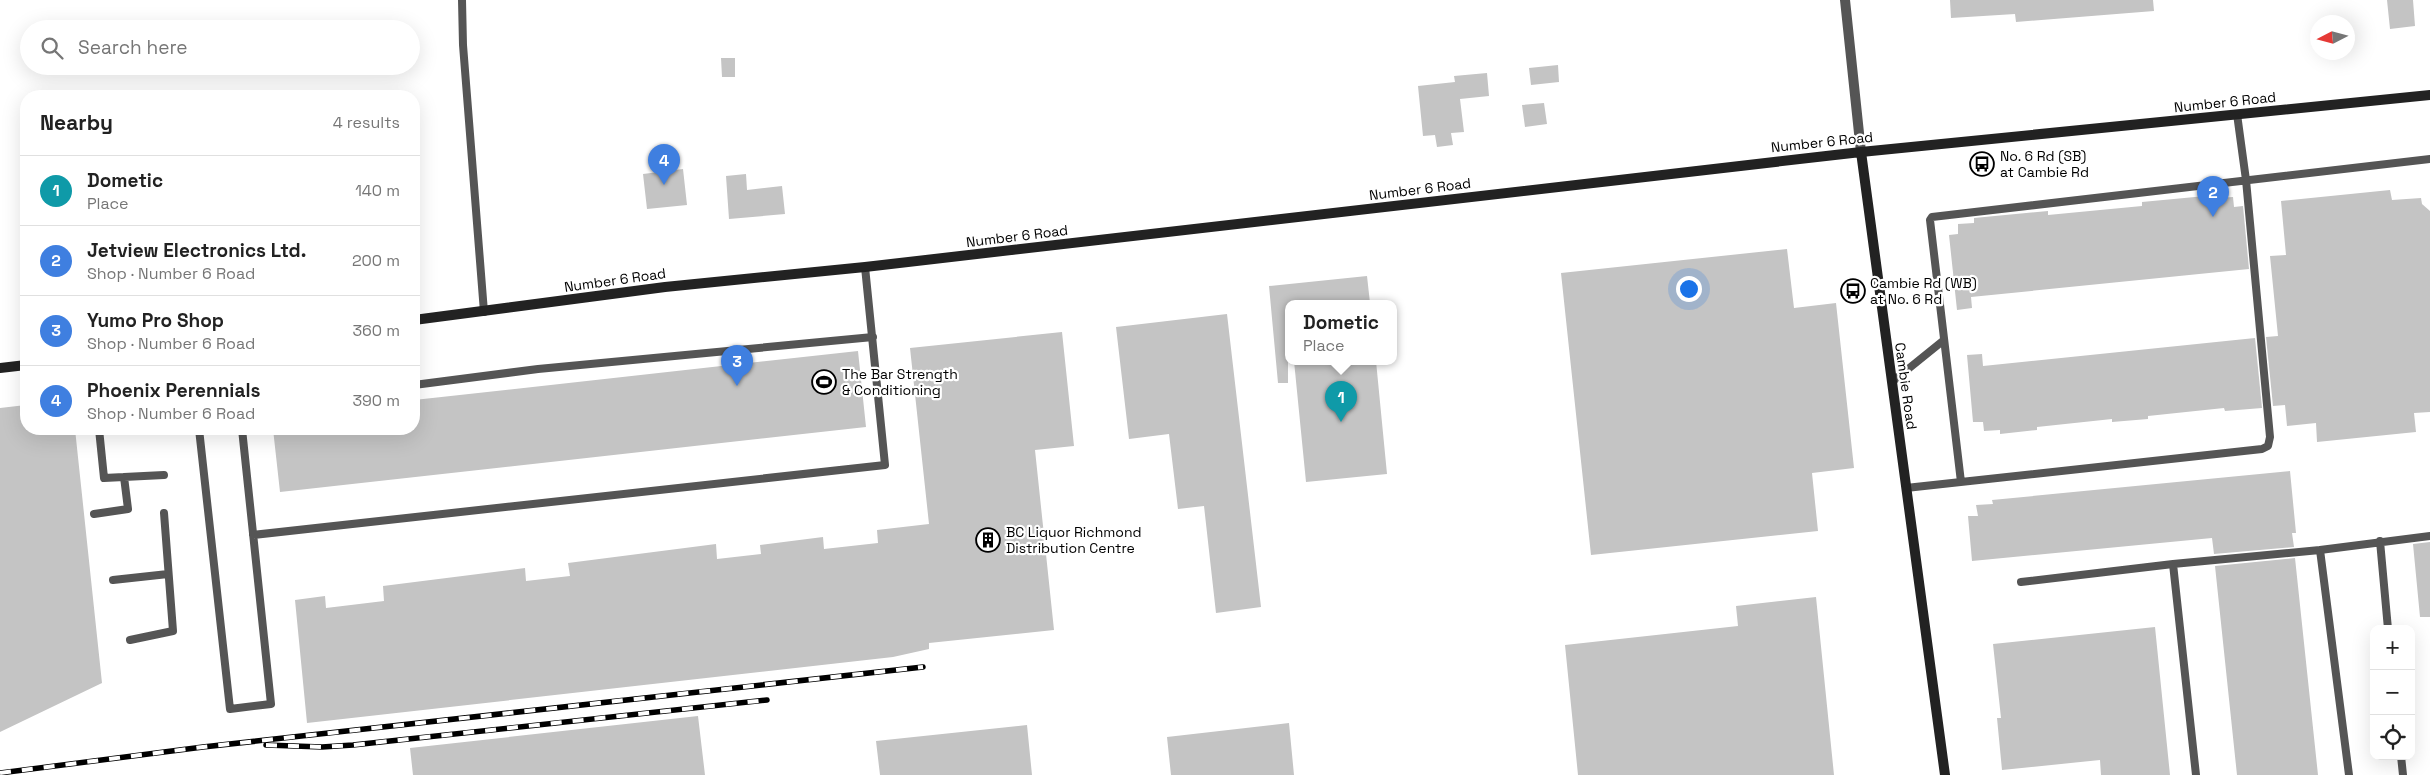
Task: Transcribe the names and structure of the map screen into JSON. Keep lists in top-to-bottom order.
{
  "streets": {
    "main road": ["Number 6 Road", "Cambie Road"]
  },
  "crossings": [
    ["Number 6 Road", "Cambie Road"]
  ],
  "places": {
    "bus stop": ["No. 6 Rd (SB) at Cambie Rd", "Cambie Rd (WB) at No. 6 Rd"],
    "sports": ["The Bar Strength & Conditioning"],
    "building": ["BC Liquor Richmond Distribution Centre"]
  },
  "north": "left",
  "page": {
    "search": "Search here",
    "heading": ["Nearby", "4 results"],
    "pins": [
      "4",
      "2",
      "3",
      "1"
    ],
    "list": [
      {
        "mark": "1",
        "name": "Dometic",
        "note": "Place",
        "value": "140 m"
      },
      {
        "mark": "2",
        "name": "Jetview Electronics Ltd.",
        "note": "Shop · Number 6 Road",
        "value": "200 m"
      },
      {
        "mark": "3",
        "name": "Yumo Pro Shop",
        "note": "Shop · Number 6 Road",
        "value": "360 m"
      },
      {
        "mark": "4",
        "name": "Phoenix Perennials",
        "note": "Shop · Number 6 Road",
        "value": "390 m"
      }
    ],
    "popup": ["Dometic", "Place"],
    "map_buttons": ["+", "−"]
  }
}
